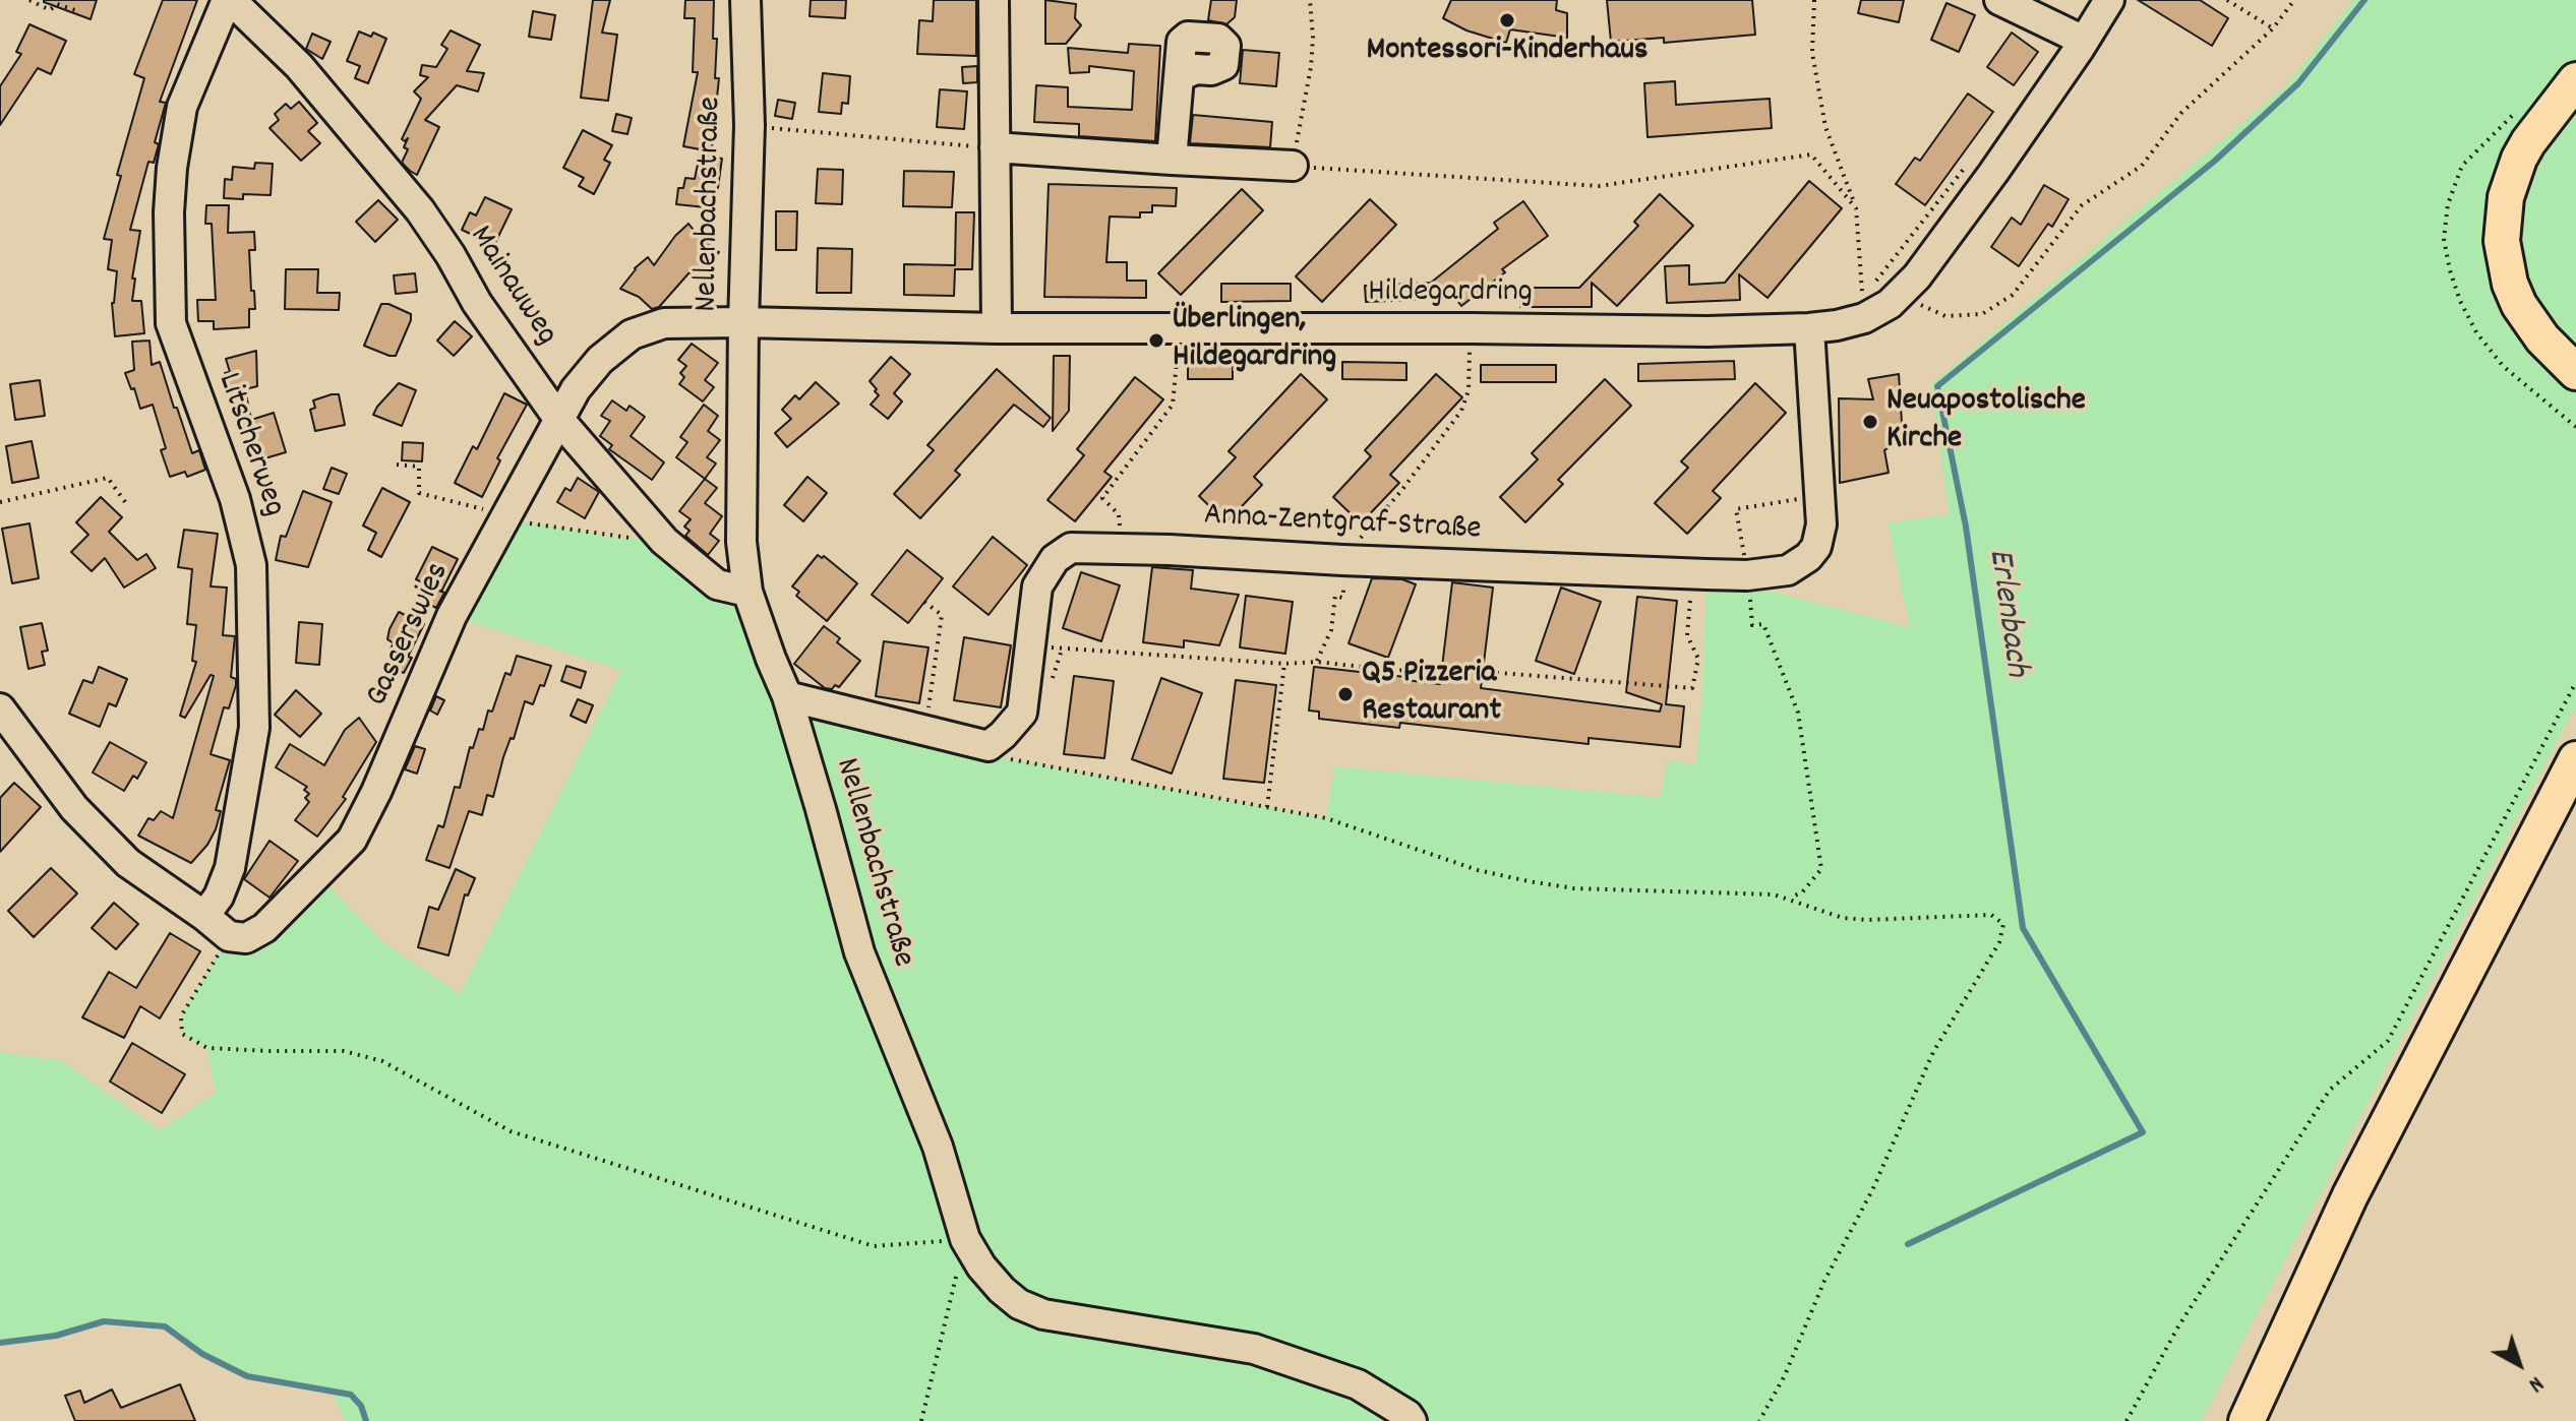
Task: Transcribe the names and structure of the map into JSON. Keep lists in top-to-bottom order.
{
  "streets": {
    "street": [
      "Nellenbachstraße",
      "Mainauweg",
      "Hildegardring",
      "Litscherweg",
      "Anna-Zentgraf-Straße",
      "Gasserswies"
    ]
  },
  "crossings": [
    ["Nellenbachstraße", "Mainauweg"],
    ["Nellenbachstraße", "Hildegardring"],
    ["Mainauweg", "Litscherweg"],
    ["Mainauweg", "Gasserswies"],
    ["Hildegardring", "Anna-Zentgraf-Straße"],
    ["Hildegardring", "Gasserswies"]
  ],
  "water": ["Erlenbach"],
  "places": [
    "Montessori-Kinderhaus",
    "Überlingen, Hildegardring",
    "Neuapostolische Kirche",
    "Q5 Pizzeria Restaurant"
  ],
  "north": "bottom right"
}
